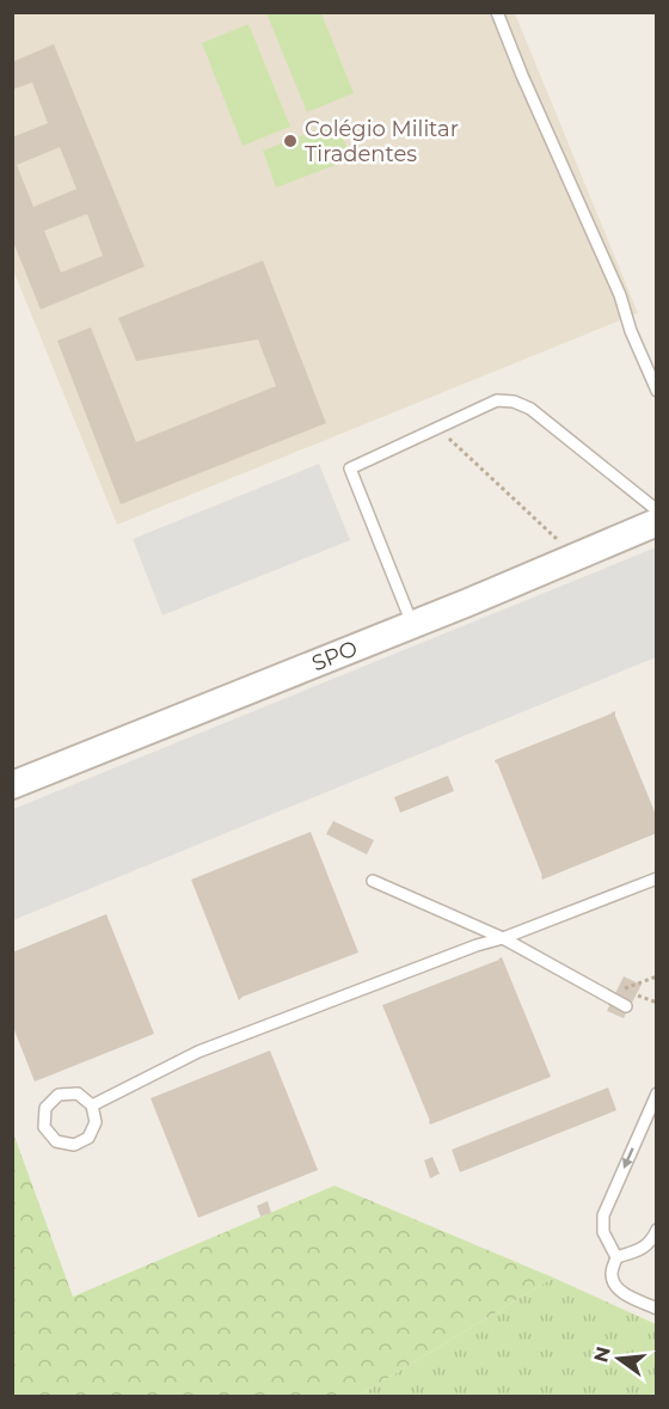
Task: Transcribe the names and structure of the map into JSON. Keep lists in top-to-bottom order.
{
  "streets": {
    "street": ["SPO"]
  },
  "places": ["Colégio Militar Tiradentes"],
  "north": "left"
}
